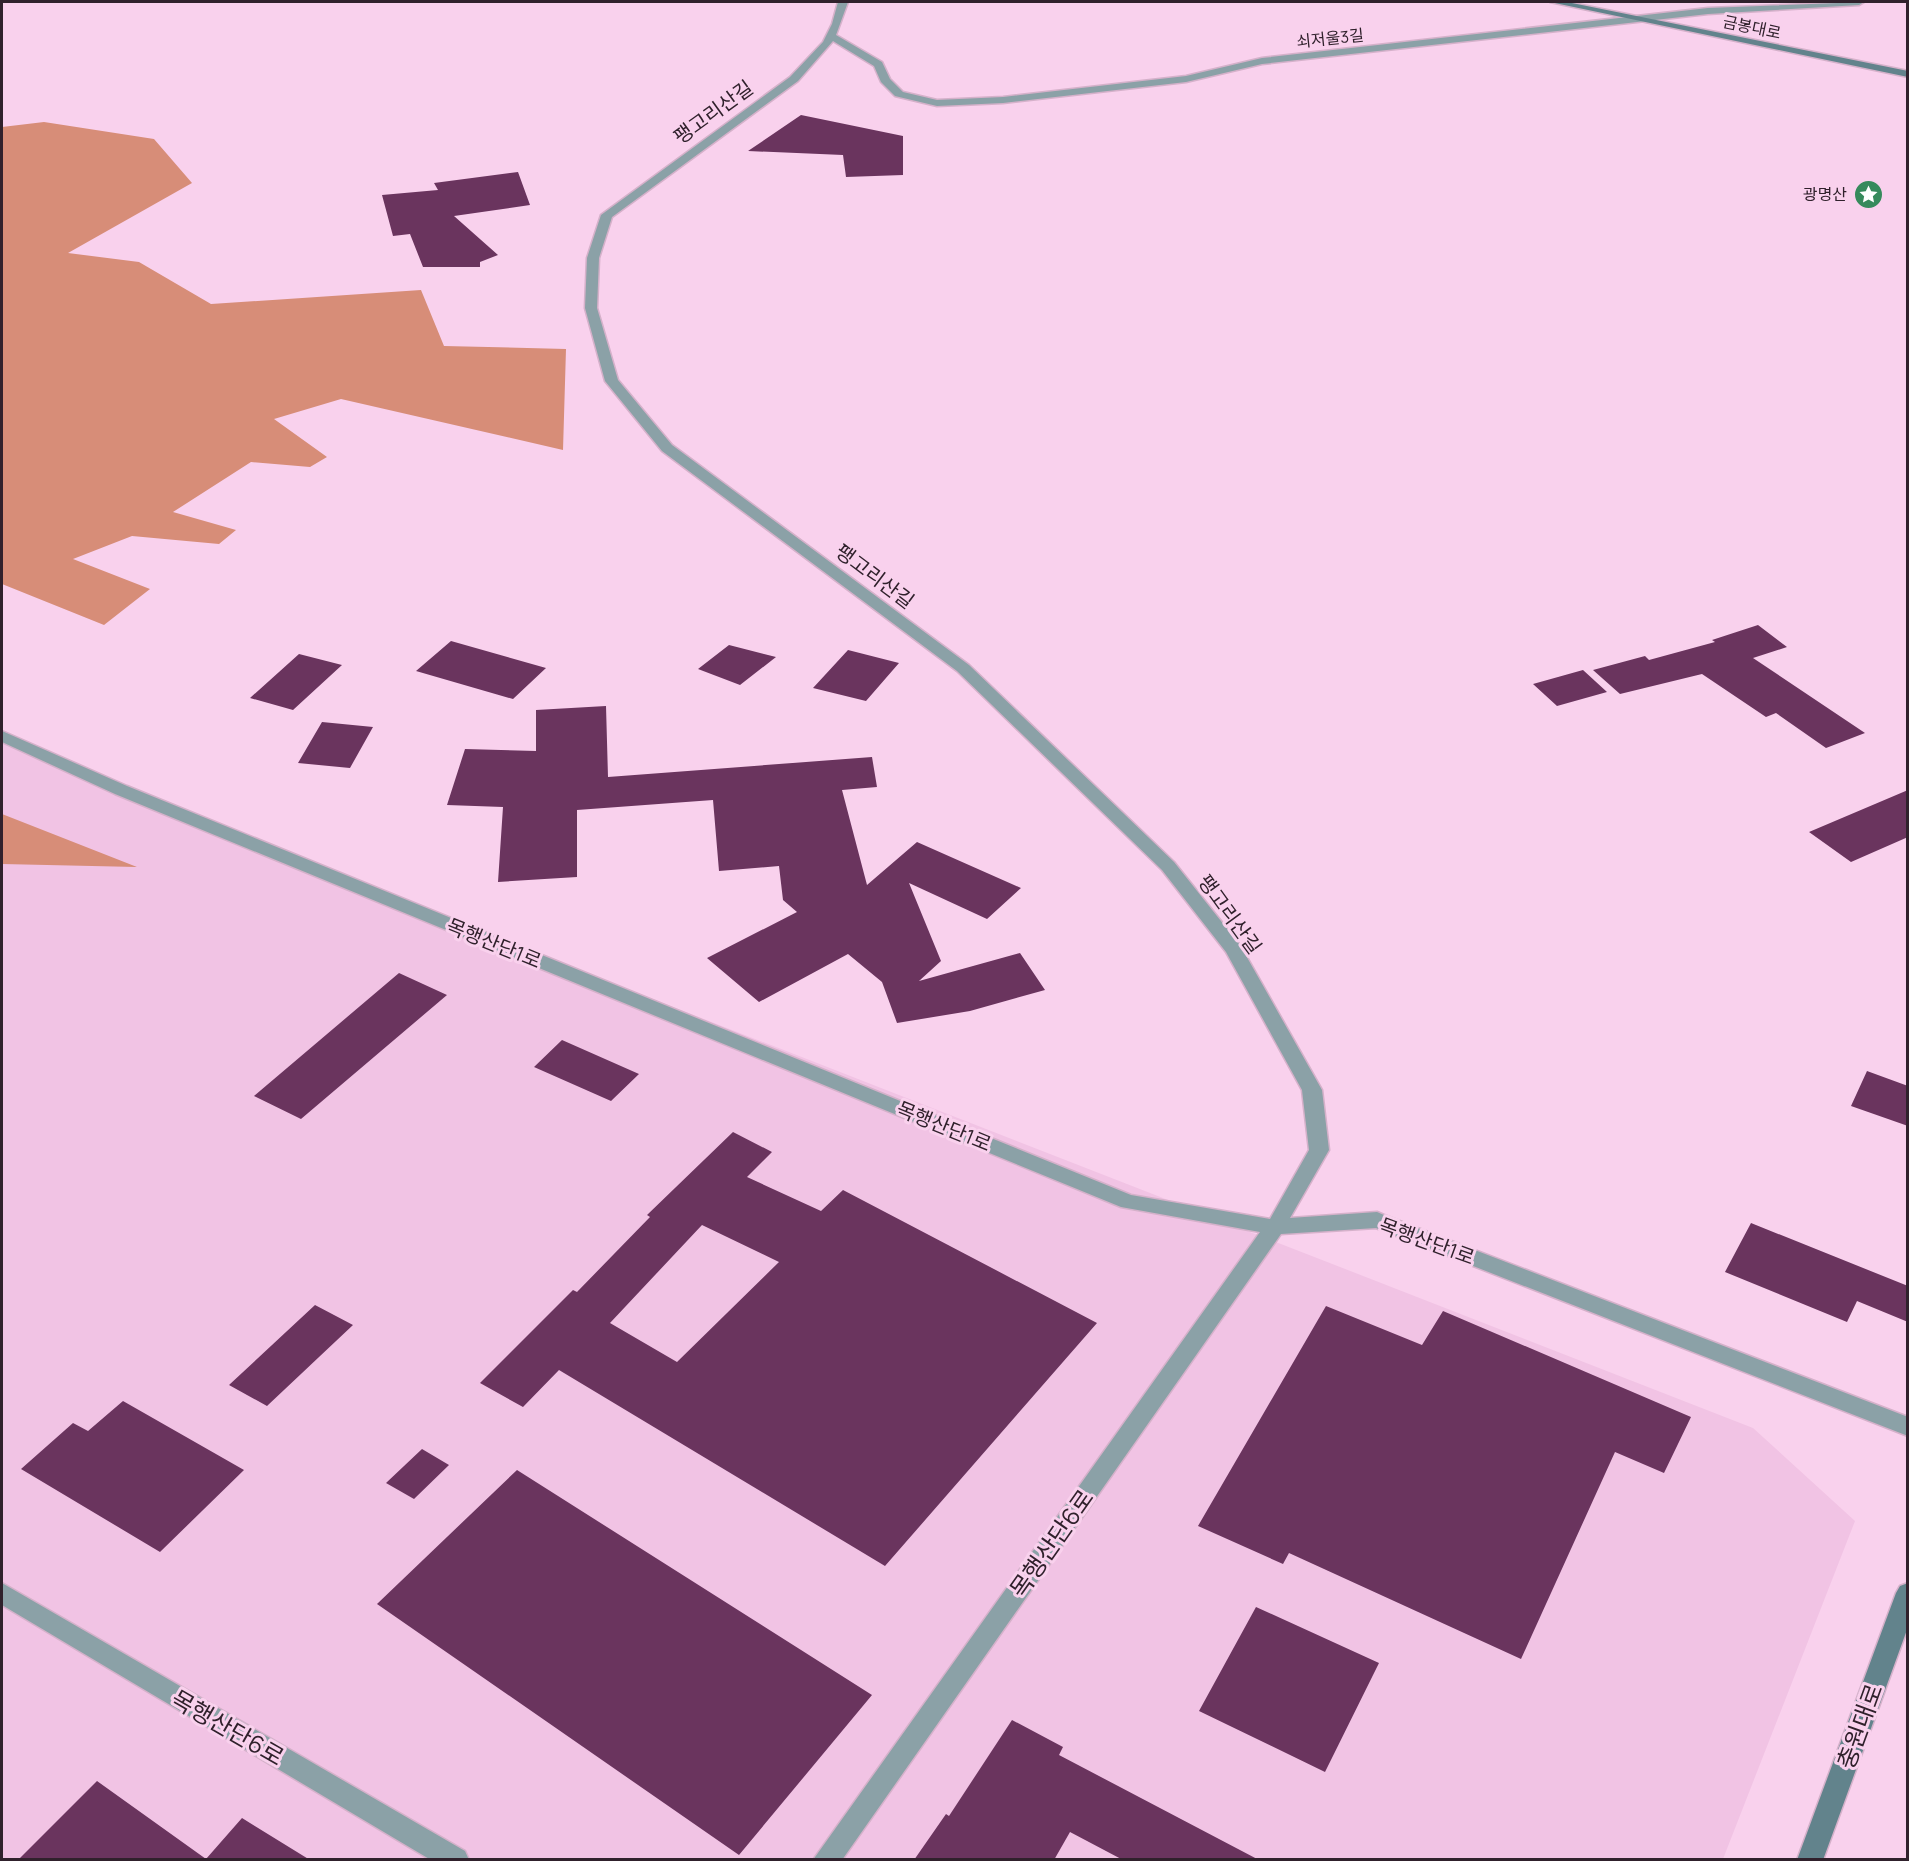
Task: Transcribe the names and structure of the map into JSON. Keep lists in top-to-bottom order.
{
  "streets": {
    "street": [
      "금봉대로",
      "쇠저울3길",
      "팽고리산길",
      "목행산단1로",
      "목행산단6로",
      "충원대로"
    ]
  },
  "crossings": [
    ["금봉대로", "쇠저울3길"],
    ["쇠저울3길", "팽고리산길"],
    ["팽고리산길", "목행산단1로"],
    ["팽고리산길", "목행산단6로"],
    ["목행산단1로", "목행산단6로"]
  ],
  "places": {
    "place": ["광명산"]
  }
}
